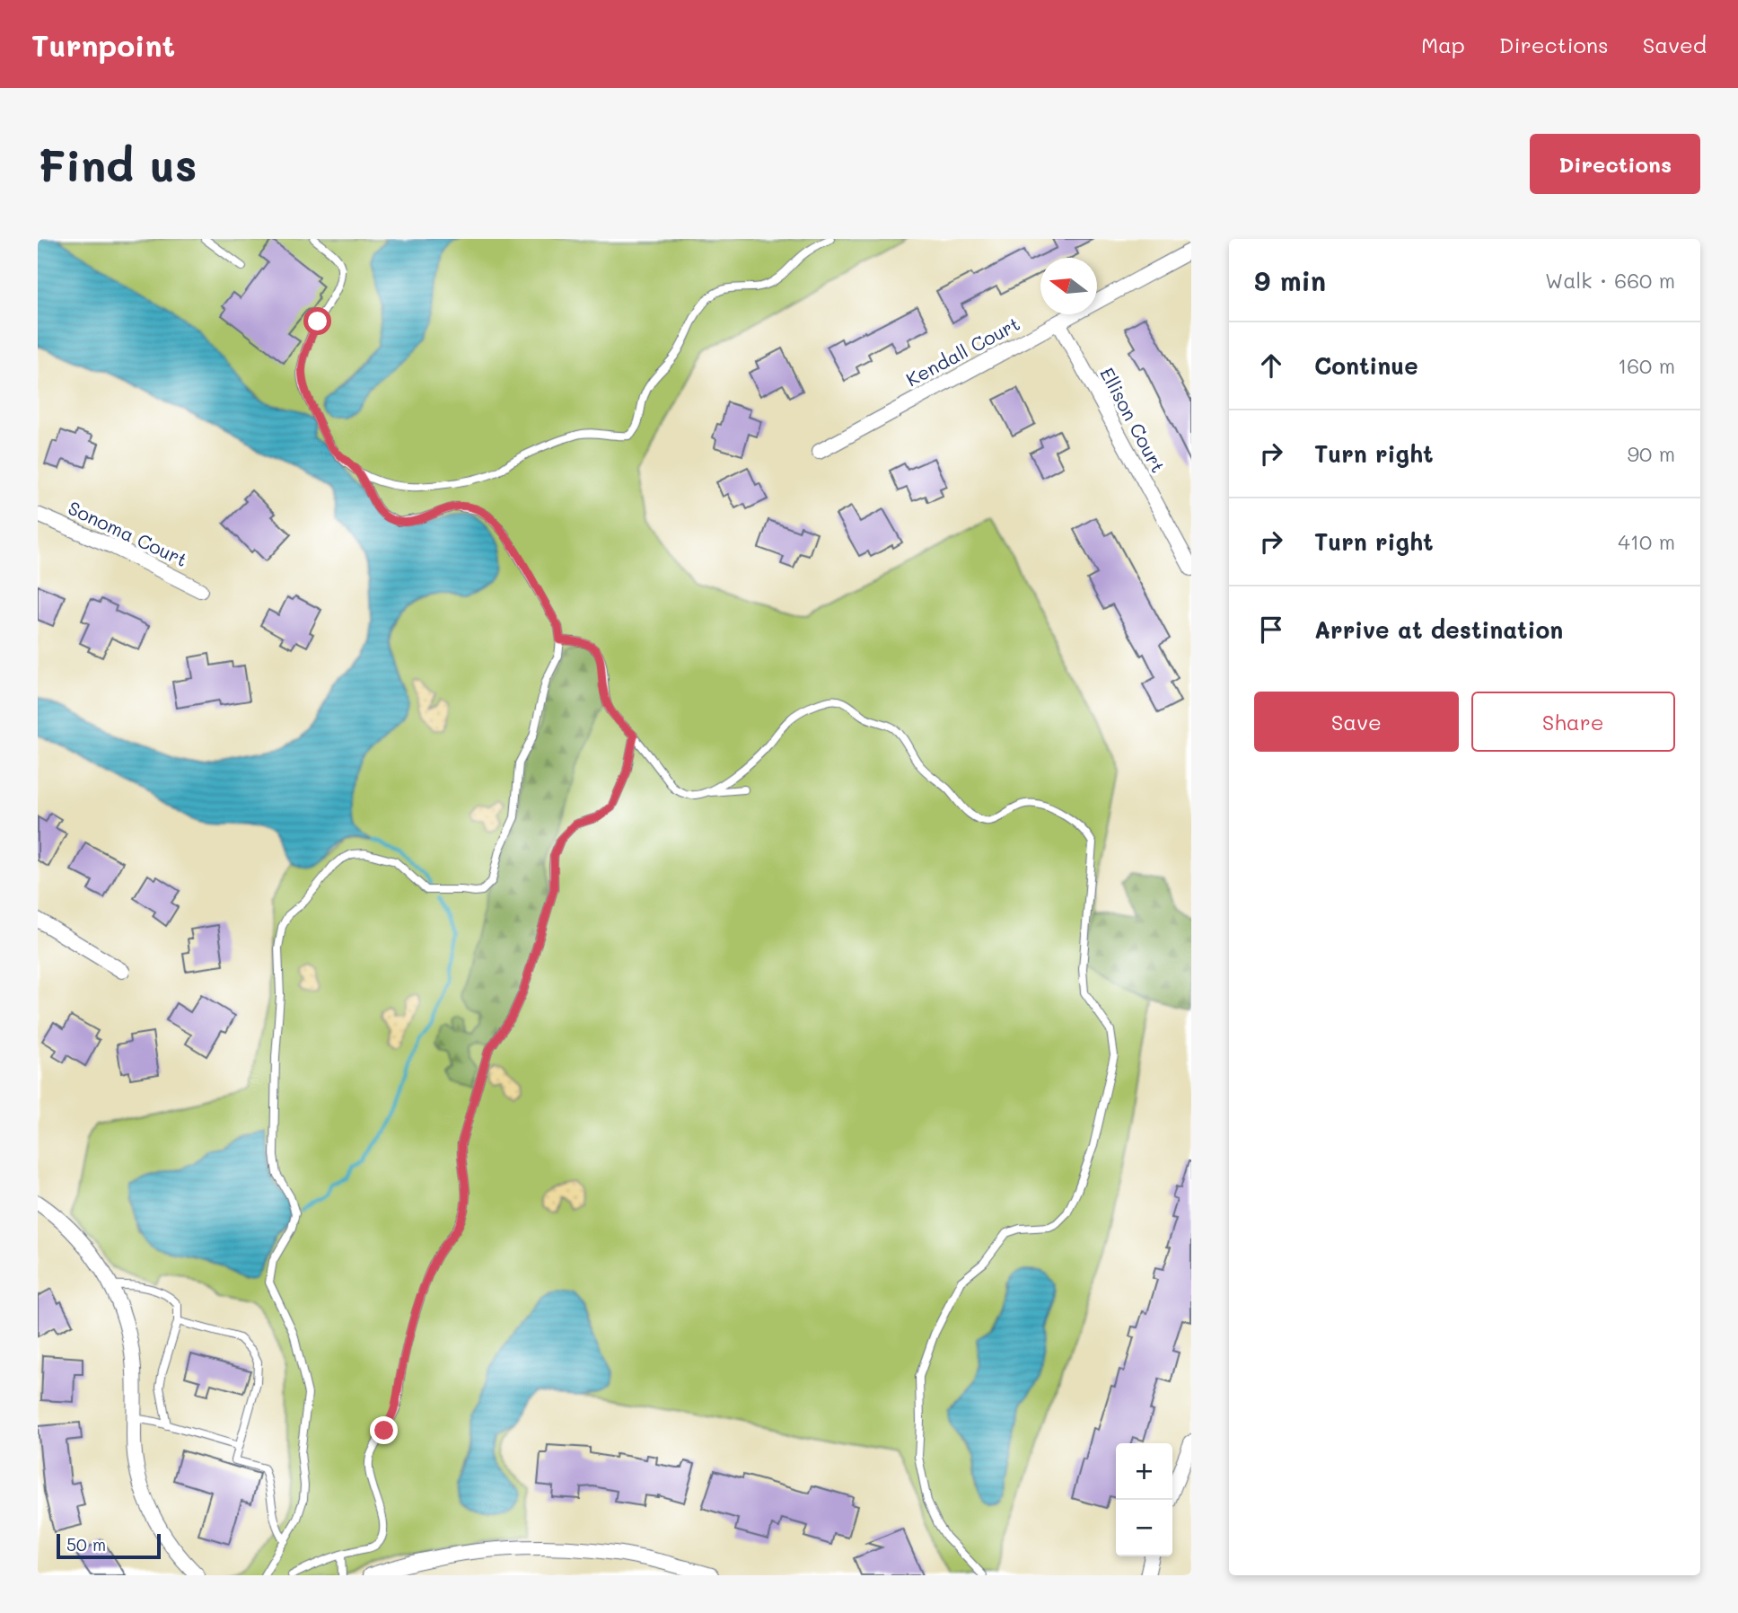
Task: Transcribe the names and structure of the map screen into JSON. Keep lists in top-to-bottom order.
{
  "streets": {
    "street": ["Kendall Court", "Ellison Court", "Sonoma Court"]
  },
  "crossings": [
    ["Kendall Court", "Ellison Court"]
  ],
  "scale_bar": "50 m",
  "north": "left",
  "page": {
    "header": "Turnpoint",
    "nav": ["Map", "Directions", "Saved"],
    "buttons": [
      "Directions",
      ["Save", "Share"]
    ],
    "title": "Find us",
    "heading": ["9 min", "Walk · 660 m"],
    "list": [
      ["Continue", "160 m"],
      ["Turn right", "90 m"],
      ["Turn right", "410 m"],
      "Arrive at destination"
    ],
    "map_buttons": ["+", "−"],
    "scale": "50 m"
  }
}
